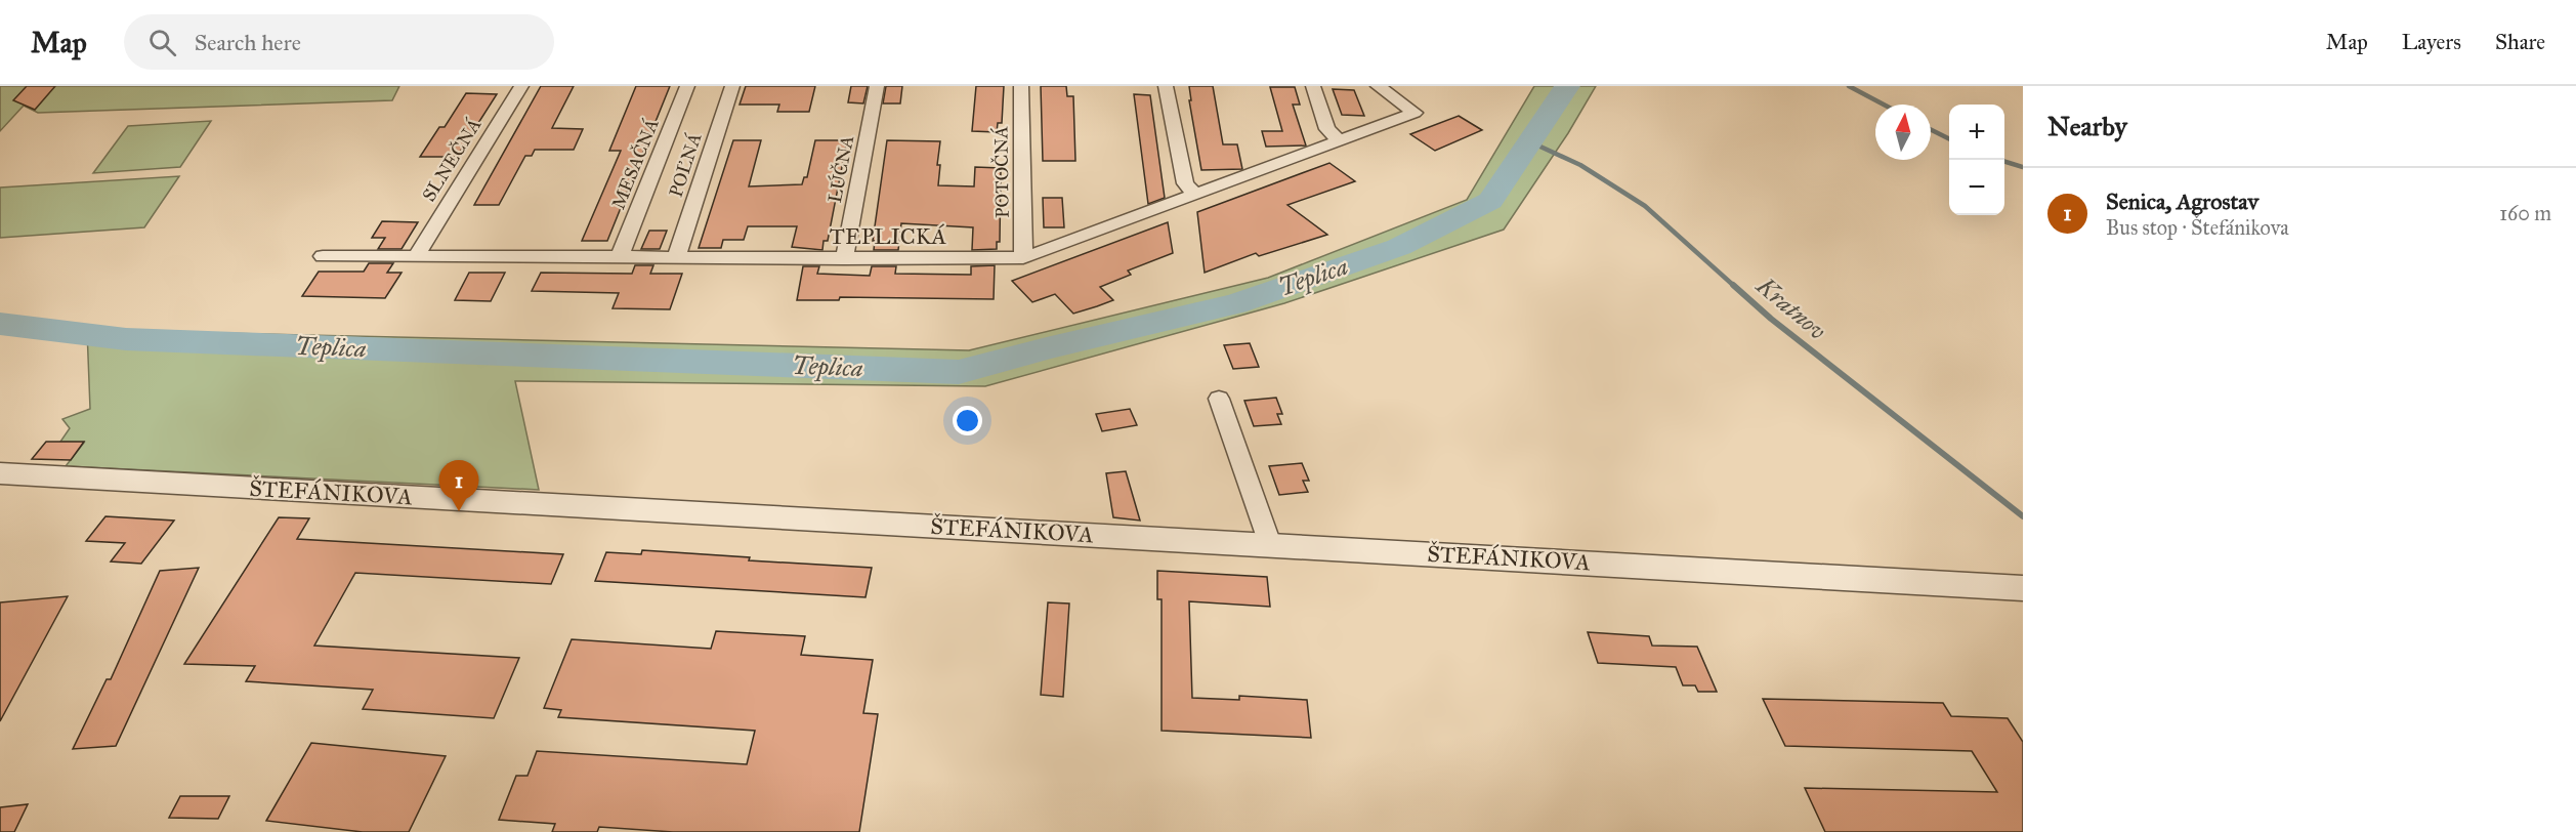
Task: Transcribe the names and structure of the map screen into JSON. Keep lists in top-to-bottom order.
{
  "streets": {
    "street": [
      "SLNEČNÁ",
      "MESAČNÁ",
      "POĽNÁ",
      "LÚČNA",
      "POTOČNÁ",
      "TEPLICKÁ",
      "ŠTEFÁNIKOVA"
    ]
  },
  "crossings": [
    ["SLNEČNÁ", "TEPLICKÁ"],
    ["MESAČNÁ", "TEPLICKÁ"],
    ["POĽNÁ", "TEPLICKÁ"],
    ["LÚČNA", "TEPLICKÁ"],
    ["POTOČNÁ", "TEPLICKÁ"]
  ],
  "water": ["Teplica", "Kratnov"],
  "north": "top",
  "page": {
    "header": "Map",
    "search": "Search here",
    "nav": ["Map", "Layers", "Share"],
    "heading": "Nearby",
    "map_buttons": ["+", "−"],
    "list": [
      {
        "mark": "1",
        "name": "Senica, Agrostav",
        "note": "Bus stop · Štefánikova",
        "value": "160 m"
      }
    ],
    "pins": "1"
  }
}
